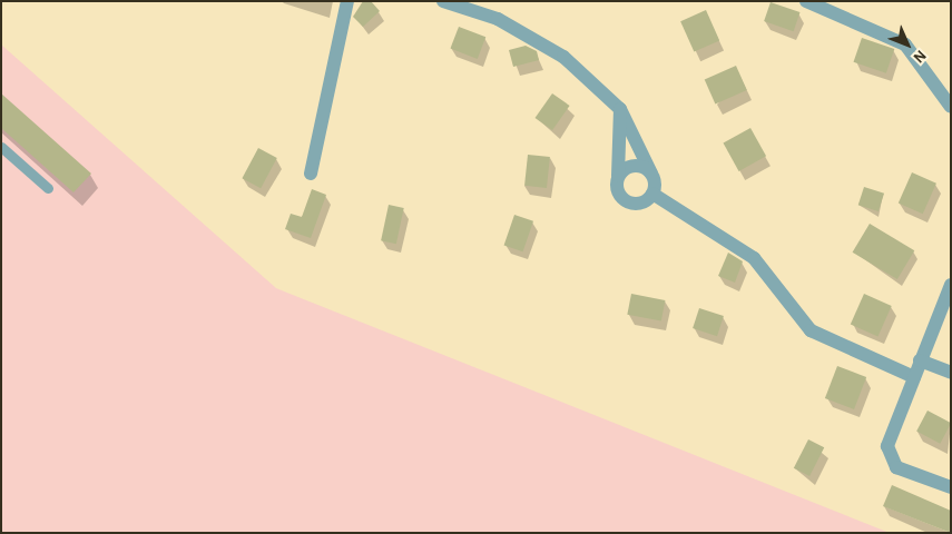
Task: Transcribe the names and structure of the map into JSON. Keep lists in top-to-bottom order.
{
  "north": "bottom right"
}
